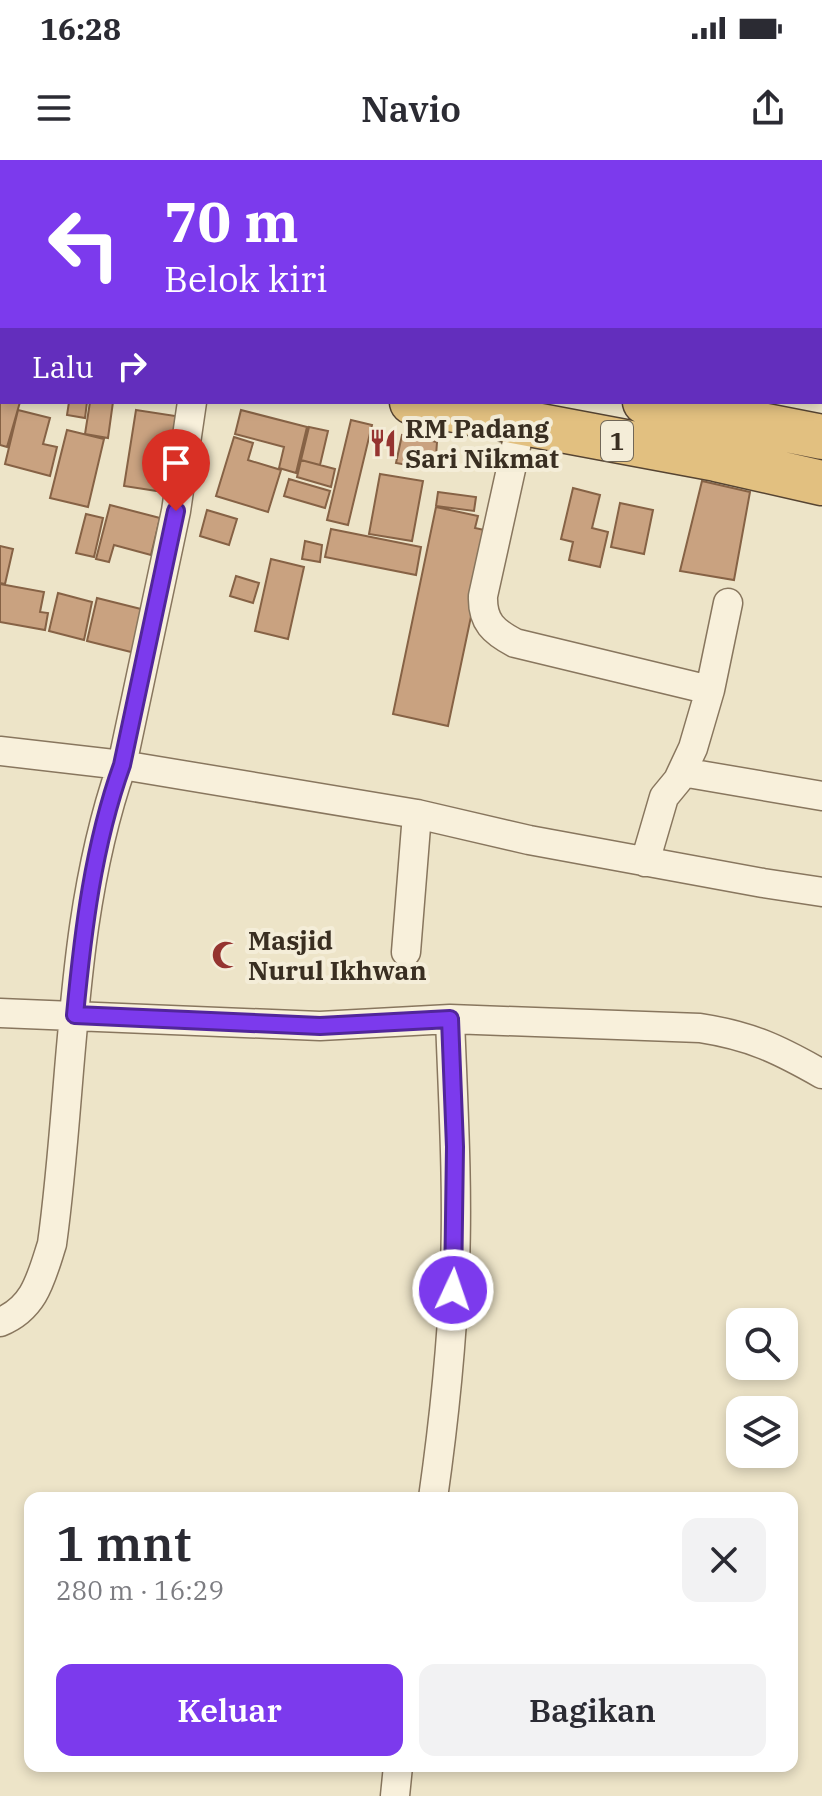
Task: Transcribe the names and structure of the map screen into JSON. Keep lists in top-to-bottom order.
{
  "streets": {
    "highway": ["1"]
  },
  "places": {
    "restaurant": ["RM Padang Sari Nikmat"],
    "mosque": ["Masjid Nurul Ikhwan"]
  },
  "page": {
    "status": "16:28",
    "header": "Navio",
    "turn": ["70 m", "Belok kiri"],
    "then": "Lalu",
    "heading": ["1 mnt", "280 m · 16:29"],
    "buttons": ["Keluar", "Bagikan"]
  }
}
